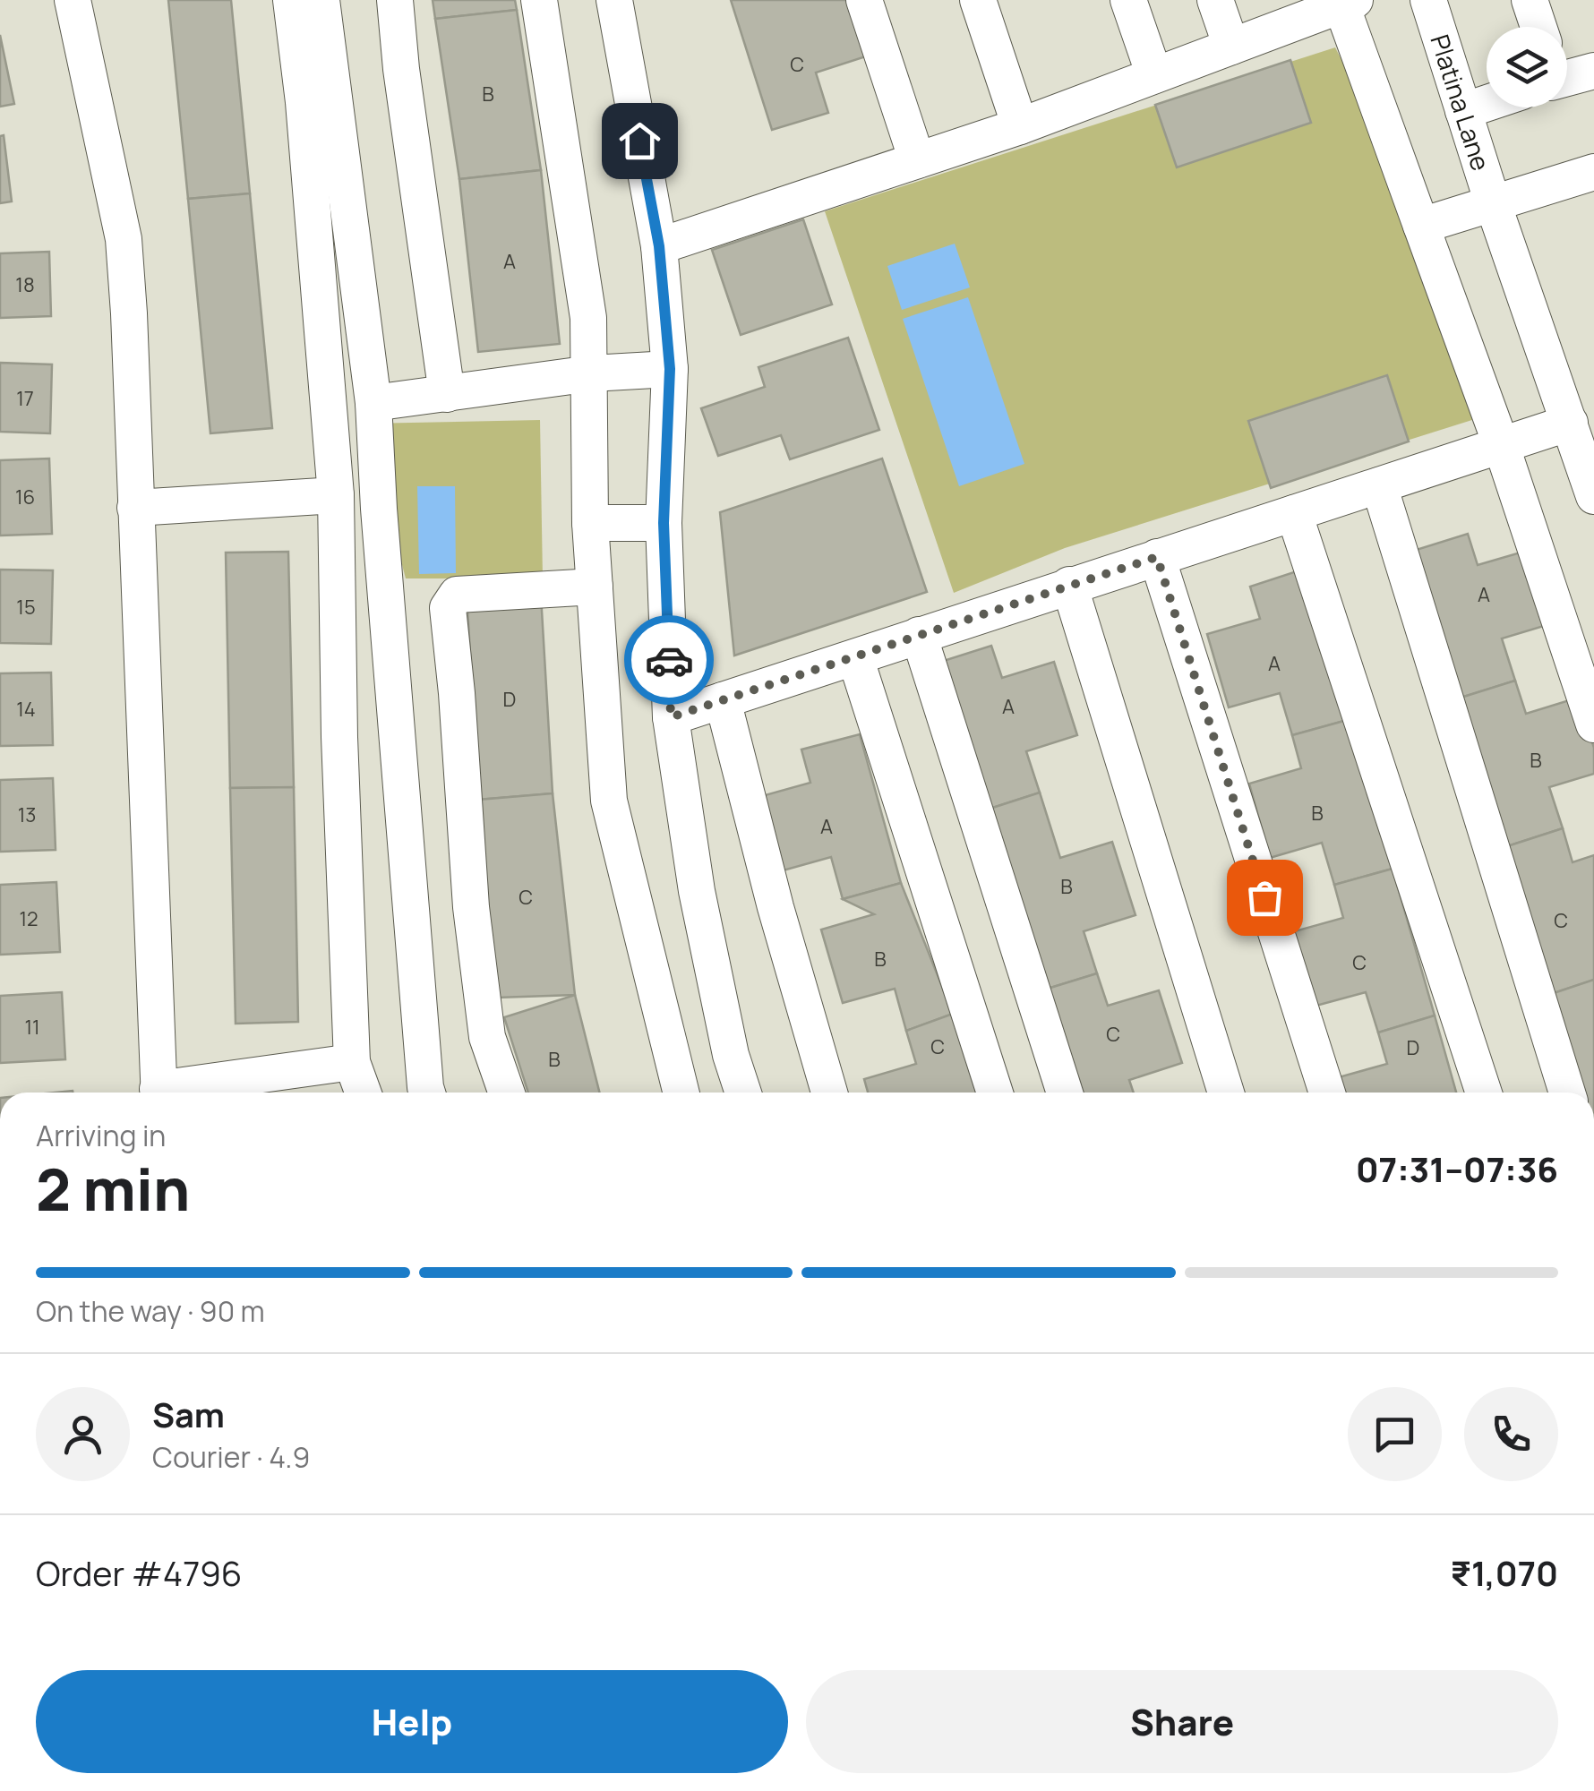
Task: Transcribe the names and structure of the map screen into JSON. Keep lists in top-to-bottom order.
{
  "streets": {
    "street": ["Platina Lane"]
  },
  "house_numbers": [
    "C",
    "B",
    "A",
    "18",
    "17",
    "16",
    "A",
    "15",
    "A",
    "D",
    "A",
    "14",
    "B",
    "B",
    "13",
    "A",
    "B",
    "C",
    "12",
    "C",
    "B",
    "C",
    "11",
    "C",
    "C",
    "D",
    "B"
  ],
  "page": {
    "heading": ["2 min", "Arriving in", "07:31–07:36"],
    "panel": [
      "Sam",
      "Courier · 4.9",
      "Order #4796",
      "₹1,070"
    ],
    "bar": "On the way · 90 m",
    "buttons": ["Help", "Share"]
  }
}
